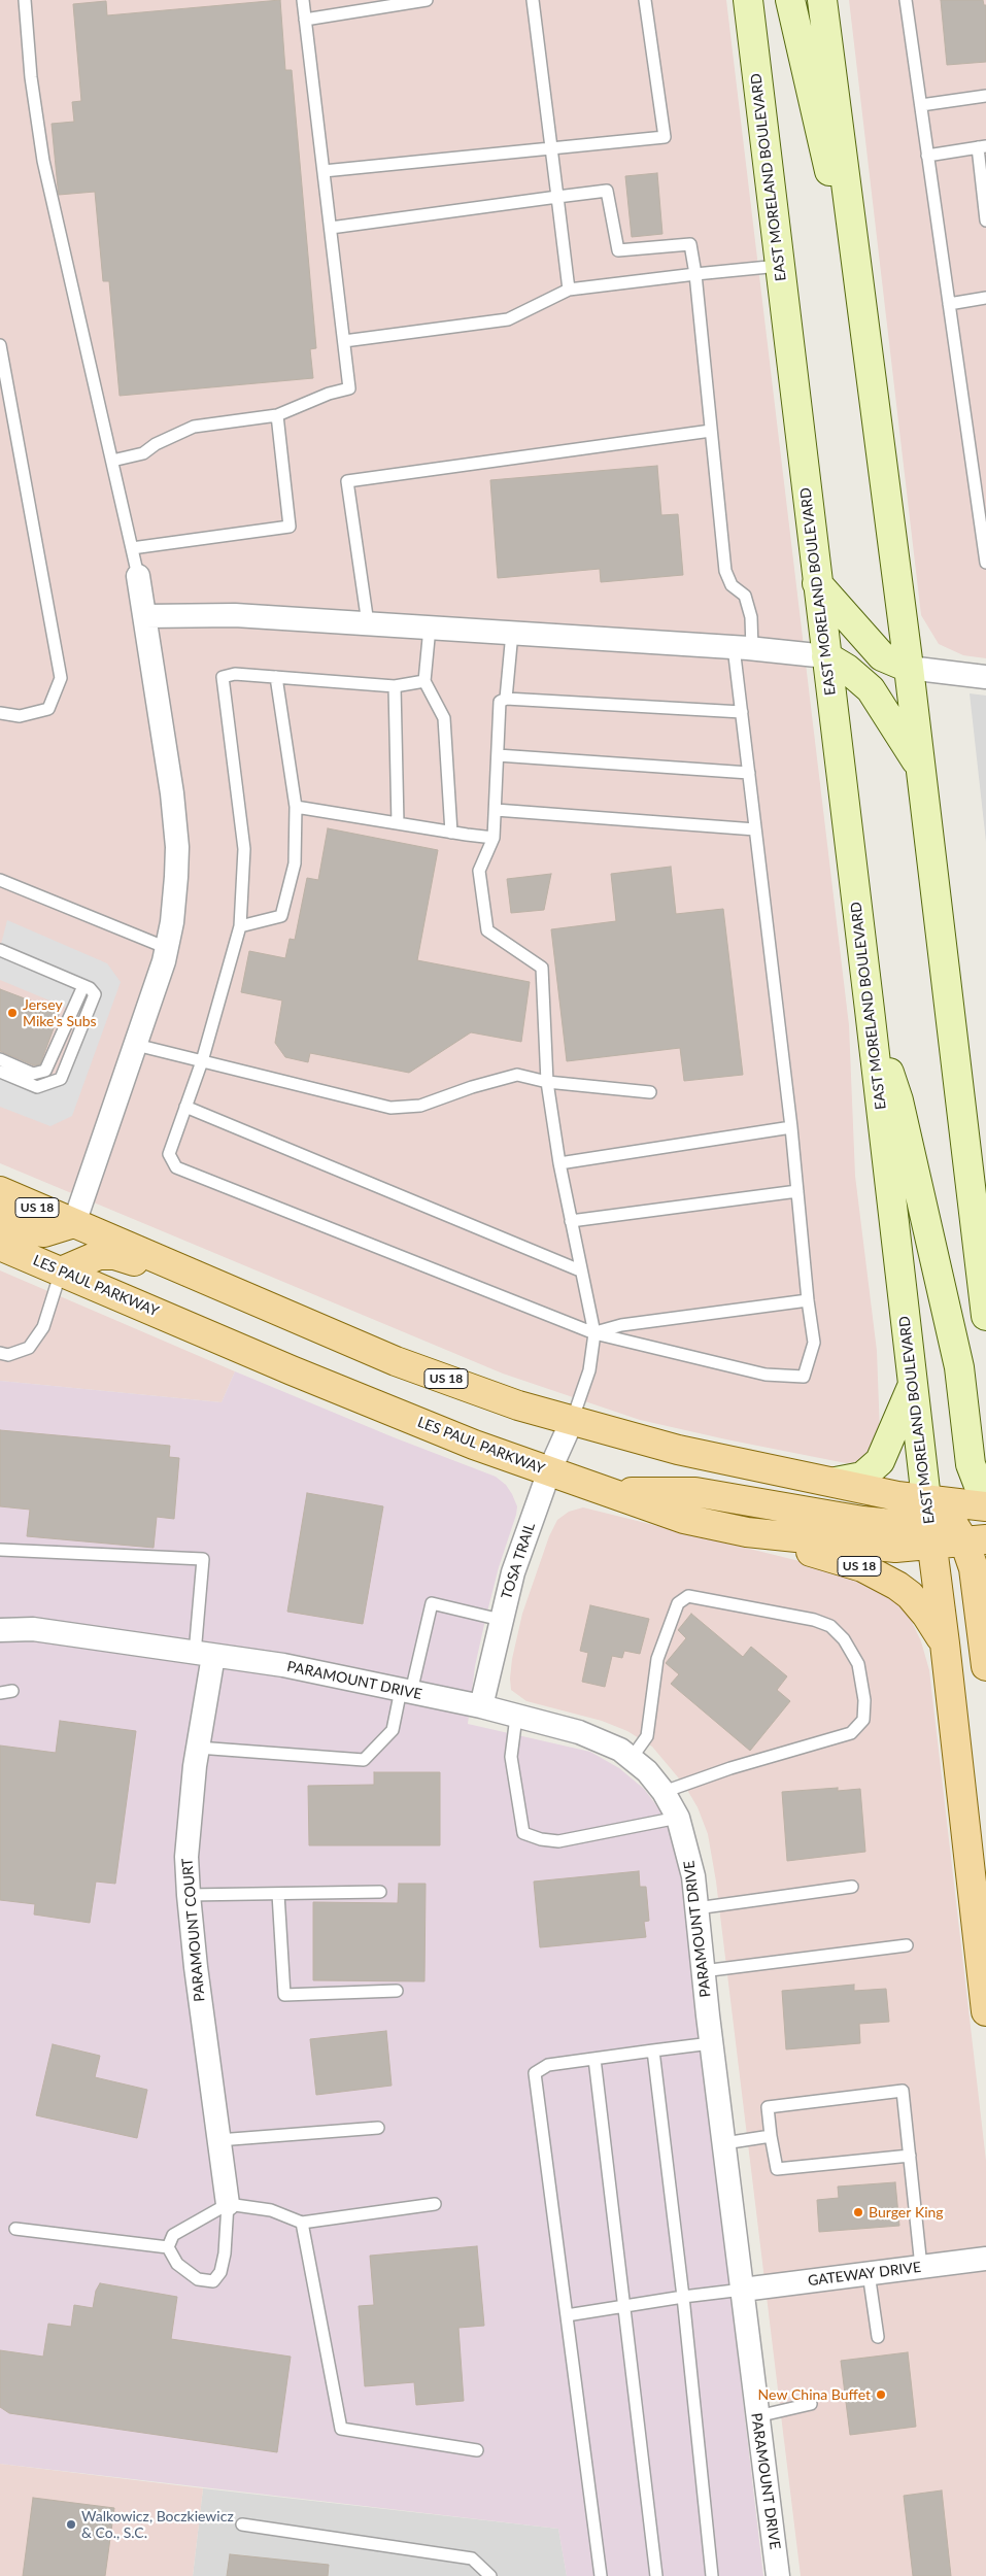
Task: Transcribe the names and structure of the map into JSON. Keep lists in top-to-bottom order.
{
  "streets": {
    "main road": ["EAST MORELAND BOULEVARD", "US 18", "LES PAUL PARKWAY"],
    "street": [
      "TOSA TRAIL",
      "PARAMOUNT DRIVE",
      "PARAMOUNT COURT",
      "GATEWAY DRIVE"
    ]
  },
  "crossings": [
    ["EAST MORELAND BOULEVARD", "US 18"],
    ["EAST MORELAND BOULEVARD", "LES PAUL PARKWAY"],
    ["US 18", "LES PAUL PARKWAY"],
    ["LES PAUL PARKWAY", "TOSA TRAIL"],
    ["TOSA TRAIL", "PARAMOUNT DRIVE"],
    ["PARAMOUNT DRIVE", "PARAMOUNT COURT"],
    ["PARAMOUNT DRIVE", "GATEWAY DRIVE"]
  ],
  "places": [
    "Jersey Mike's Subs",
    "Burger King",
    "New China Buffet",
    "Walkowicz, Boczkiewicz & Co., S.C."
  ]
}
